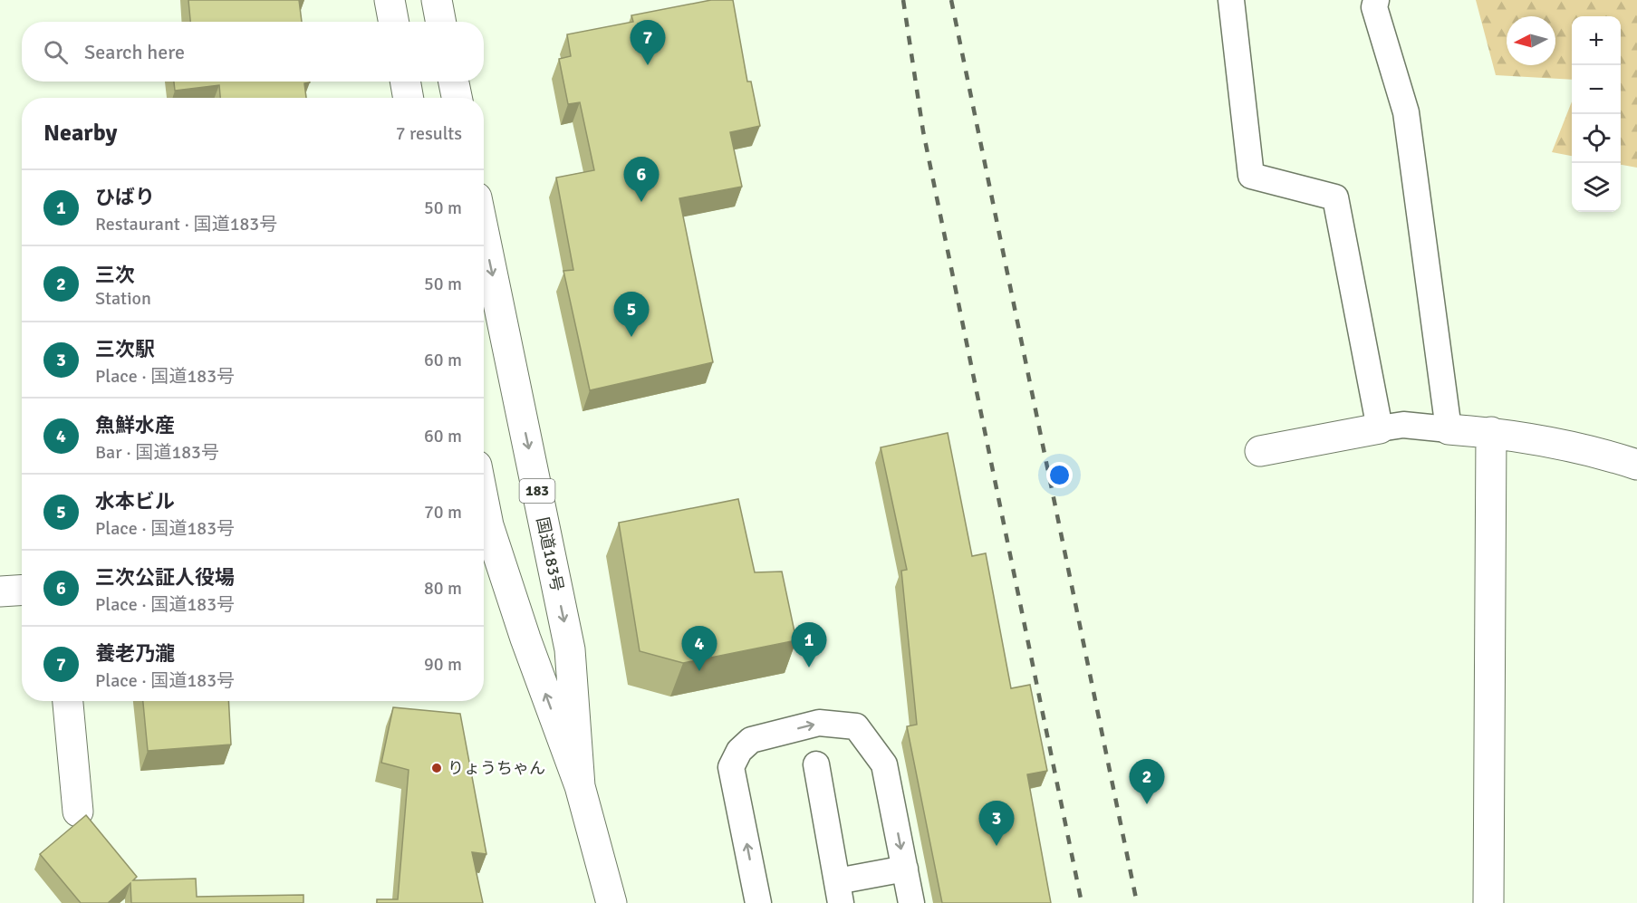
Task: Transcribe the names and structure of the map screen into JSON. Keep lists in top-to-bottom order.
{
  "streets": {
    "main road": ["183", "国道183号"]
  },
  "places": ["りょうちゃん"],
  "north": "left",
  "page": {
    "map_buttons": ["+", "−"],
    "pins": [
      "7",
      "6",
      "5",
      "1",
      "4",
      "2",
      "3"
    ],
    "search": "Search here",
    "heading": ["Nearby", "7 results"],
    "list": [
      {
        "mark": "1",
        "name": "ひばり",
        "note": "Restaurant · 国道183号",
        "value": "50 m"
      },
      {
        "mark": "2",
        "name": "三次",
        "note": "Station",
        "value": "50 m"
      },
      {
        "mark": "3",
        "name": "三次駅",
        "note": "Place · 国道183号",
        "value": "60 m"
      },
      {
        "mark": "4",
        "name": "魚鮮水産",
        "note": "Bar · 国道183号",
        "value": "60 m"
      },
      {
        "mark": "5",
        "name": "水本ビル",
        "note": "Place · 国道183号",
        "value": "70 m"
      },
      {
        "mark": "6",
        "name": "三次公証人役場",
        "note": "Place · 国道183号",
        "value": "80 m"
      },
      {
        "mark": "7",
        "name": "養老乃瀧",
        "note": "Place · 国道183号",
        "value": "90 m"
      }
    ]
  }
}
